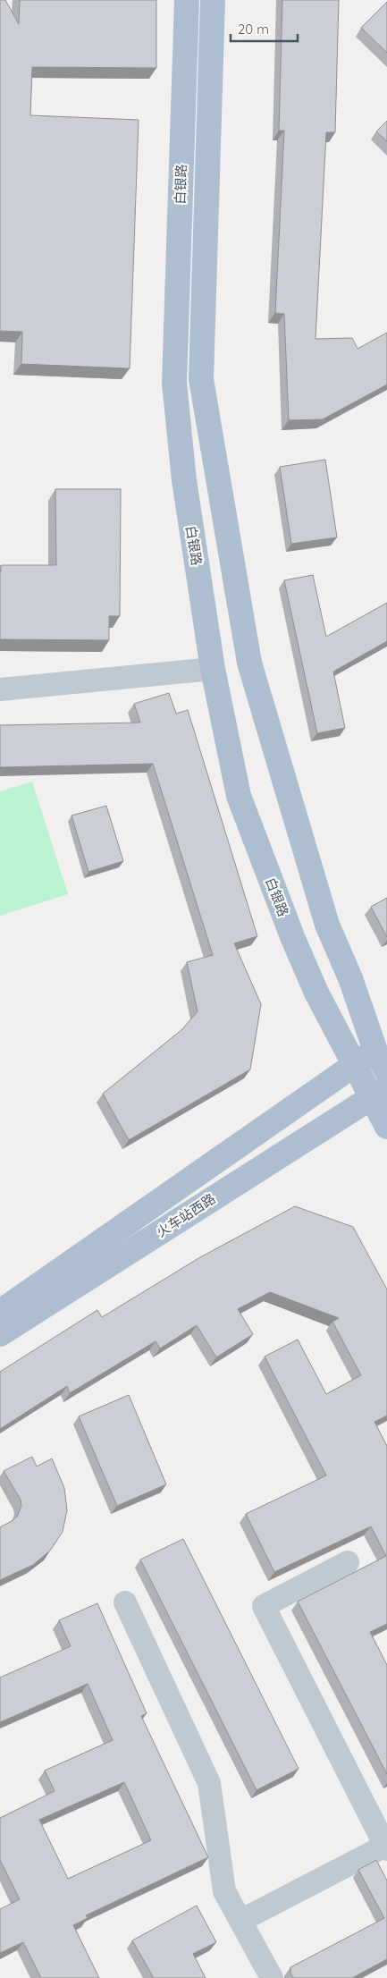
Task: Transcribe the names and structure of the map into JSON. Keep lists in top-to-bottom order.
{
  "streets": {
    "main road": ["白银路", "火车站西路"]
  },
  "crossings": [
    ["白银路", "火车站西路"]
  ],
  "scale_bar": "20 m"
}
